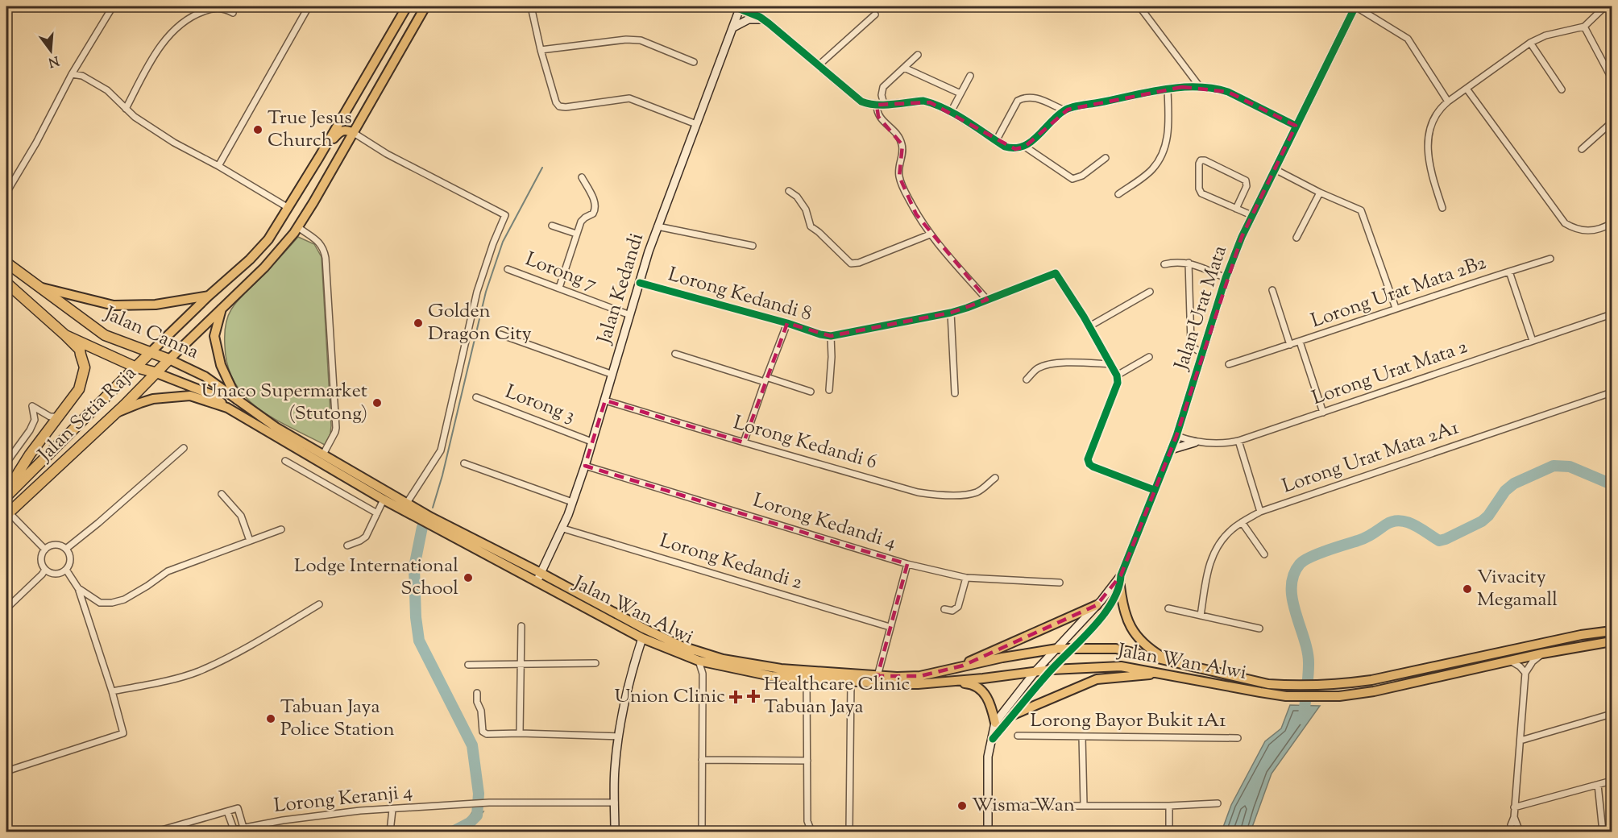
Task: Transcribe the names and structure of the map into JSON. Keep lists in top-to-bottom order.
{
  "streets": {
    "highway": ["Jalan Canna", "Jalan Setia Raja"],
    "main road": ["Jalan Wan Alwi"],
    "street": [
      "Lorong 7",
      "Jalan Kedandi",
      "Lorong Urat Mata 2B2",
      "Lorong Kedandi 8",
      "Jalan Urat Mata",
      "Lorong Urat Mata 2",
      "Lorong 3",
      "Lorong Kedandi 6",
      "Lorong Urat Mata 2A1",
      "Lorong Kedandi 4",
      "Lorong Kedandi 2",
      "Lorong Bayor Bukit 1A1",
      "Lorong Keranji 4"
    ]
  },
  "crossings": [
    ["Lorong 7", "Jalan Kedandi"],
    ["Jalan Kedandi", "Lorong Kedandi 8"],
    ["Jalan Kedandi", "Lorong 3"],
    ["Jalan Kedandi", "Lorong Kedandi 6"],
    ["Jalan Kedandi", "Lorong Kedandi 4"],
    ["Jalan Kedandi", "Lorong Kedandi 2"],
    ["Jalan Kedandi", "Jalan Wan Alwi"],
    ["Lorong Urat Mata 2B2", "Lorong Urat Mata 2"],
    ["Jalan Urat Mata", "Lorong Urat Mata 2"],
    ["Jalan Canna", "Jalan Setia Raja"],
    ["Jalan Canna", "Jalan Wan Alwi"],
    ["Jalan Setia Raja", "Jalan Wan Alwi"]
  ],
  "places": {
    "other": [
      "True Jesus Church",
      "Golden Dragon City",
      "Unaco Supermarket (Stutong)",
      "Lodge International School",
      "Vivacity Megamall",
      "Tabuan Jaya Police Station",
      "Wisma Wan"
    ],
    "health": ["Healthcare Clinic Tabuan Jaya", "Union Clinic"]
  },
  "north": "bottom"
}
